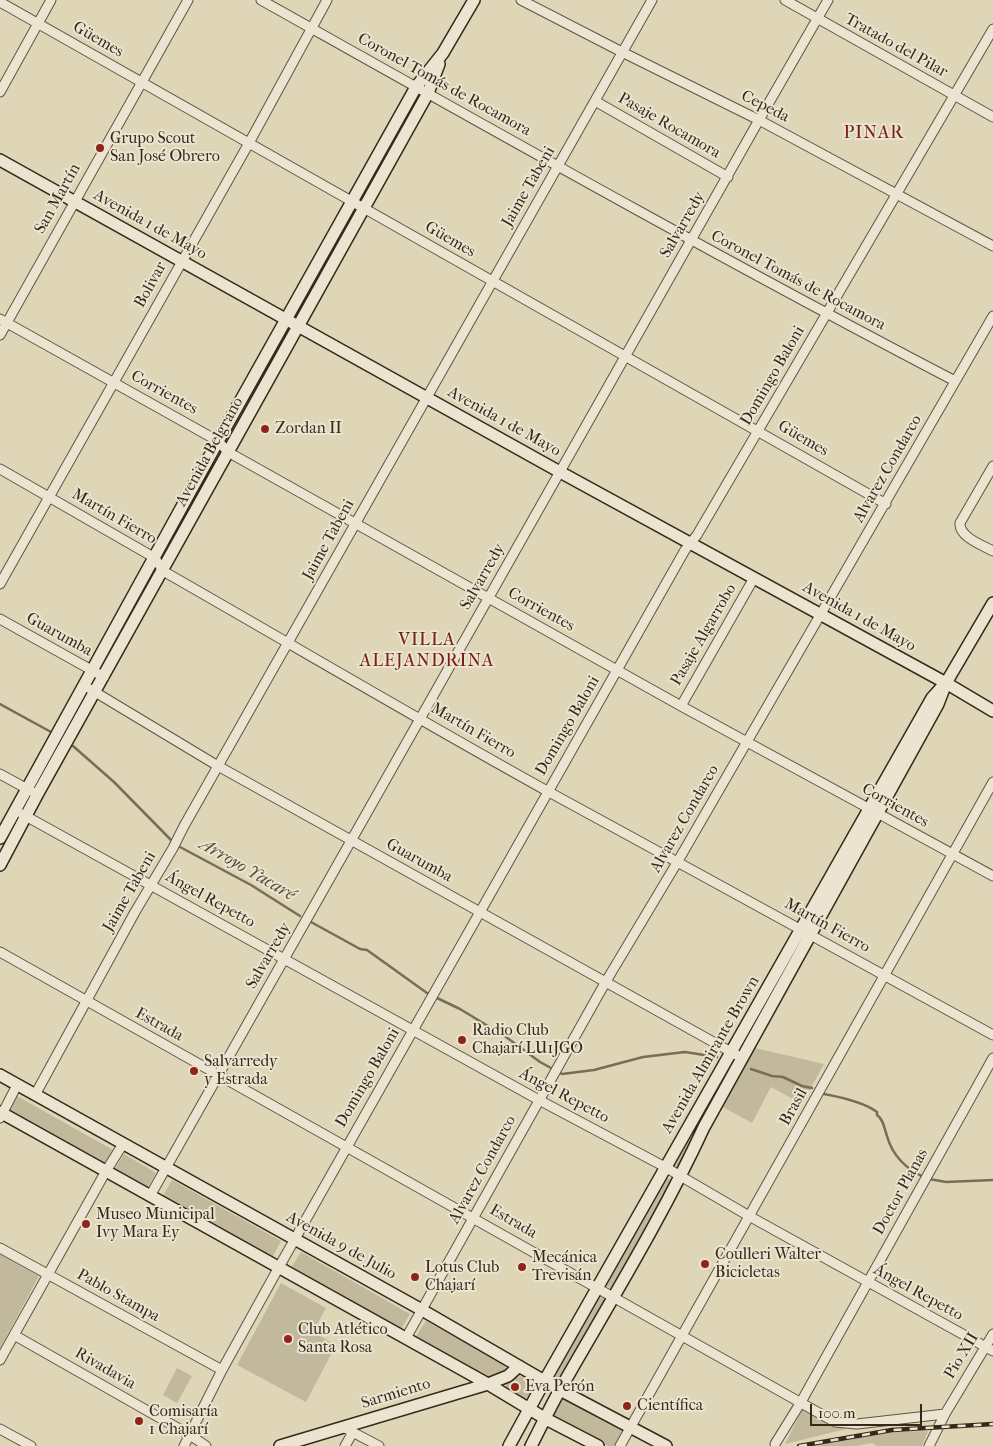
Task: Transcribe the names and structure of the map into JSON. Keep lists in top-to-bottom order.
{
  "streets": {
    "main road": [
      "Avenida 1 de Mayo",
      "Avenida Belgrano",
      "Avenida Almirante Brown",
      "Avenida 9 de Julio",
      "Sarmiento"
    ],
    "street": [
      "Güemes",
      "Tratado del Pilar",
      "Coronel Tomás de Rocamora",
      "Cepeda",
      "Pasaje Rocamora",
      "Jaime Tabeni",
      "San Martín",
      "Salvarredy",
      "Bolivar",
      "Domingo Baloni",
      "Corrientes",
      "Alvarez Condarco",
      "Martín Fierro",
      "Guarumba",
      "Pasaje Algarrobo",
      "Ángel Repetto",
      "Estrada",
      "Brasil",
      "Doctor Planas",
      "Pablo Stampa",
      "Pio XII",
      "Rivadavia"
    ]
  },
  "crossings": [
    ["Güemes", "Jaime Tabeni"],
    ["Güemes", "San Martín"],
    ["Güemes", "Salvarredy"],
    ["Güemes", "Bolivar"],
    ["Güemes", "Domingo Baloni"],
    ["Güemes", "Avenida Belgrano"],
    ["Güemes", "Alvarez Condarco"],
    ["Tratado del Pilar", "Salvarredy"],
    ["Tratado del Pilar", "Domingo Baloni"],
    ["Coronel Tomás de Rocamora", "Jaime Tabeni"],
    ["Coronel Tomás de Rocamora", "Salvarredy"],
    ["Coronel Tomás de Rocamora", "Bolivar"],
    ["Coronel Tomás de Rocamora", "Domingo Baloni"],
    ["Coronel Tomás de Rocamora", "Avenida Belgrano"],
    ["Coronel Tomás de Rocamora", "Alvarez Condarco"],
    ["Cepeda", "Jaime Tabeni"],
    ["Cepeda", "Salvarredy"],
    ["Cepeda", "Domingo Baloni"],
    ["Pasaje Rocamora", "Jaime Tabeni"],
    ["Pasaje Rocamora", "Salvarredy"],
    ["Jaime Tabeni", "Avenida 1 de Mayo"],
    ["Jaime Tabeni", "Corrientes"],
    ["Jaime Tabeni", "Martín Fierro"],
    ["Jaime Tabeni", "Guarumba"],
    ["Jaime Tabeni", "Ángel Repetto"],
    ["Jaime Tabeni", "Estrada"],
    ["Jaime Tabeni", "Avenida 9 de Julio"],
    ["San Martín", "Avenida 1 de Mayo"],
    ["San Martín", "Corrientes"],
    ["Avenida 1 de Mayo", "Salvarredy"],
    ["Avenida 1 de Mayo", "Bolivar"],
    ["Avenida 1 de Mayo", "Domingo Baloni"],
    ["Avenida 1 de Mayo", "Avenida Belgrano"],
    ["Avenida 1 de Mayo", "Alvarez Condarco"],
    ["Avenida 1 de Mayo", "Pasaje Algarrobo"],
    ["Avenida 1 de Mayo", "Avenida Almirante Brown"],
    ["Salvarredy", "Corrientes"],
    ["Salvarredy", "Martín Fierro"],
    ["Salvarredy", "Guarumba"],
    ["Salvarredy", "Ángel Repetto"],
    ["Salvarredy", "Estrada"],
    ["Salvarredy", "Avenida 9 de Julio"],
    ["Bolivar", "Corrientes"],
    ["Bolivar", "Martín Fierro"],
    ["Domingo Baloni", "Corrientes"],
    ["Domingo Baloni", "Martín Fierro"],
    ["Domingo Baloni", "Guarumba"],
    ["Domingo Baloni", "Ángel Repetto"],
    ["Domingo Baloni", "Estrada"],
    ["Domingo Baloni", "Avenida 9 de Julio"],
    ["Domingo Baloni", "Pablo Stampa"],
    ["Domingo Baloni", "Rivadavia"],
    ["Corrientes", "Avenida Belgrano"],
    ["Corrientes", "Alvarez Condarco"],
    ["Corrientes", "Pasaje Algarrobo"],
    ["Corrientes", "Avenida Almirante Brown"],
    ["Corrientes", "Brasil"],
    ["Avenida Belgrano", "Martín Fierro"],
    ["Avenida Belgrano", "Guarumba"],
    ["Avenida Belgrano", "Ángel Repetto"],
    ["Alvarez Condarco", "Martín Fierro"],
    ["Alvarez Condarco", "Guarumba"],
    ["Alvarez Condarco", "Ángel Repetto"],
    ["Alvarez Condarco", "Estrada"],
    ["Alvarez Condarco", "Avenida 9 de Julio"],
    ["Martín Fierro", "Avenida Almirante Brown"],
    ["Martín Fierro", "Brasil"],
    ["Guarumba", "Avenida Almirante Brown"],
    ["Ángel Repetto", "Avenida Almirante Brown"],
    ["Ángel Repetto", "Brasil"],
    ["Ángel Repetto", "Doctor Planas"],
    ["Ángel Repetto", "Pio XII"],
    ["Estrada", "Avenida Almirante Brown"],
    ["Estrada", "Brasil"],
    ["Estrada", "Doctor Planas"],
    ["Estrada", "Pio XII"],
    ["Avenida Almirante Brown", "Avenida 9 de Julio"],
    ["Brasil", "Avenida 9 de Julio"],
    ["Avenida 9 de Julio", "Sarmiento"]
  ],
  "districts": ["PINAR", "VILLA ALEJANDRINA"],
  "water": ["Arroyo Yacaré"],
  "places": [
    "Grupo Scout San José Obrero",
    "Zordan II",
    "Radio Club Chajarí LU1JGO",
    "Salvarredy y Estrada",
    "Museo Municipal Ivy Mara Ey",
    "Coulleri Walter Bicicletas",
    "Mecánica Trevisán",
    "Lotus Club Chajarí",
    "Club Atlético Santa Rosa",
    "Eva Perón",
    "Científica",
    "Comisaría 1 Chajarí"
  ],
  "scale_bar": "100 m"
}
